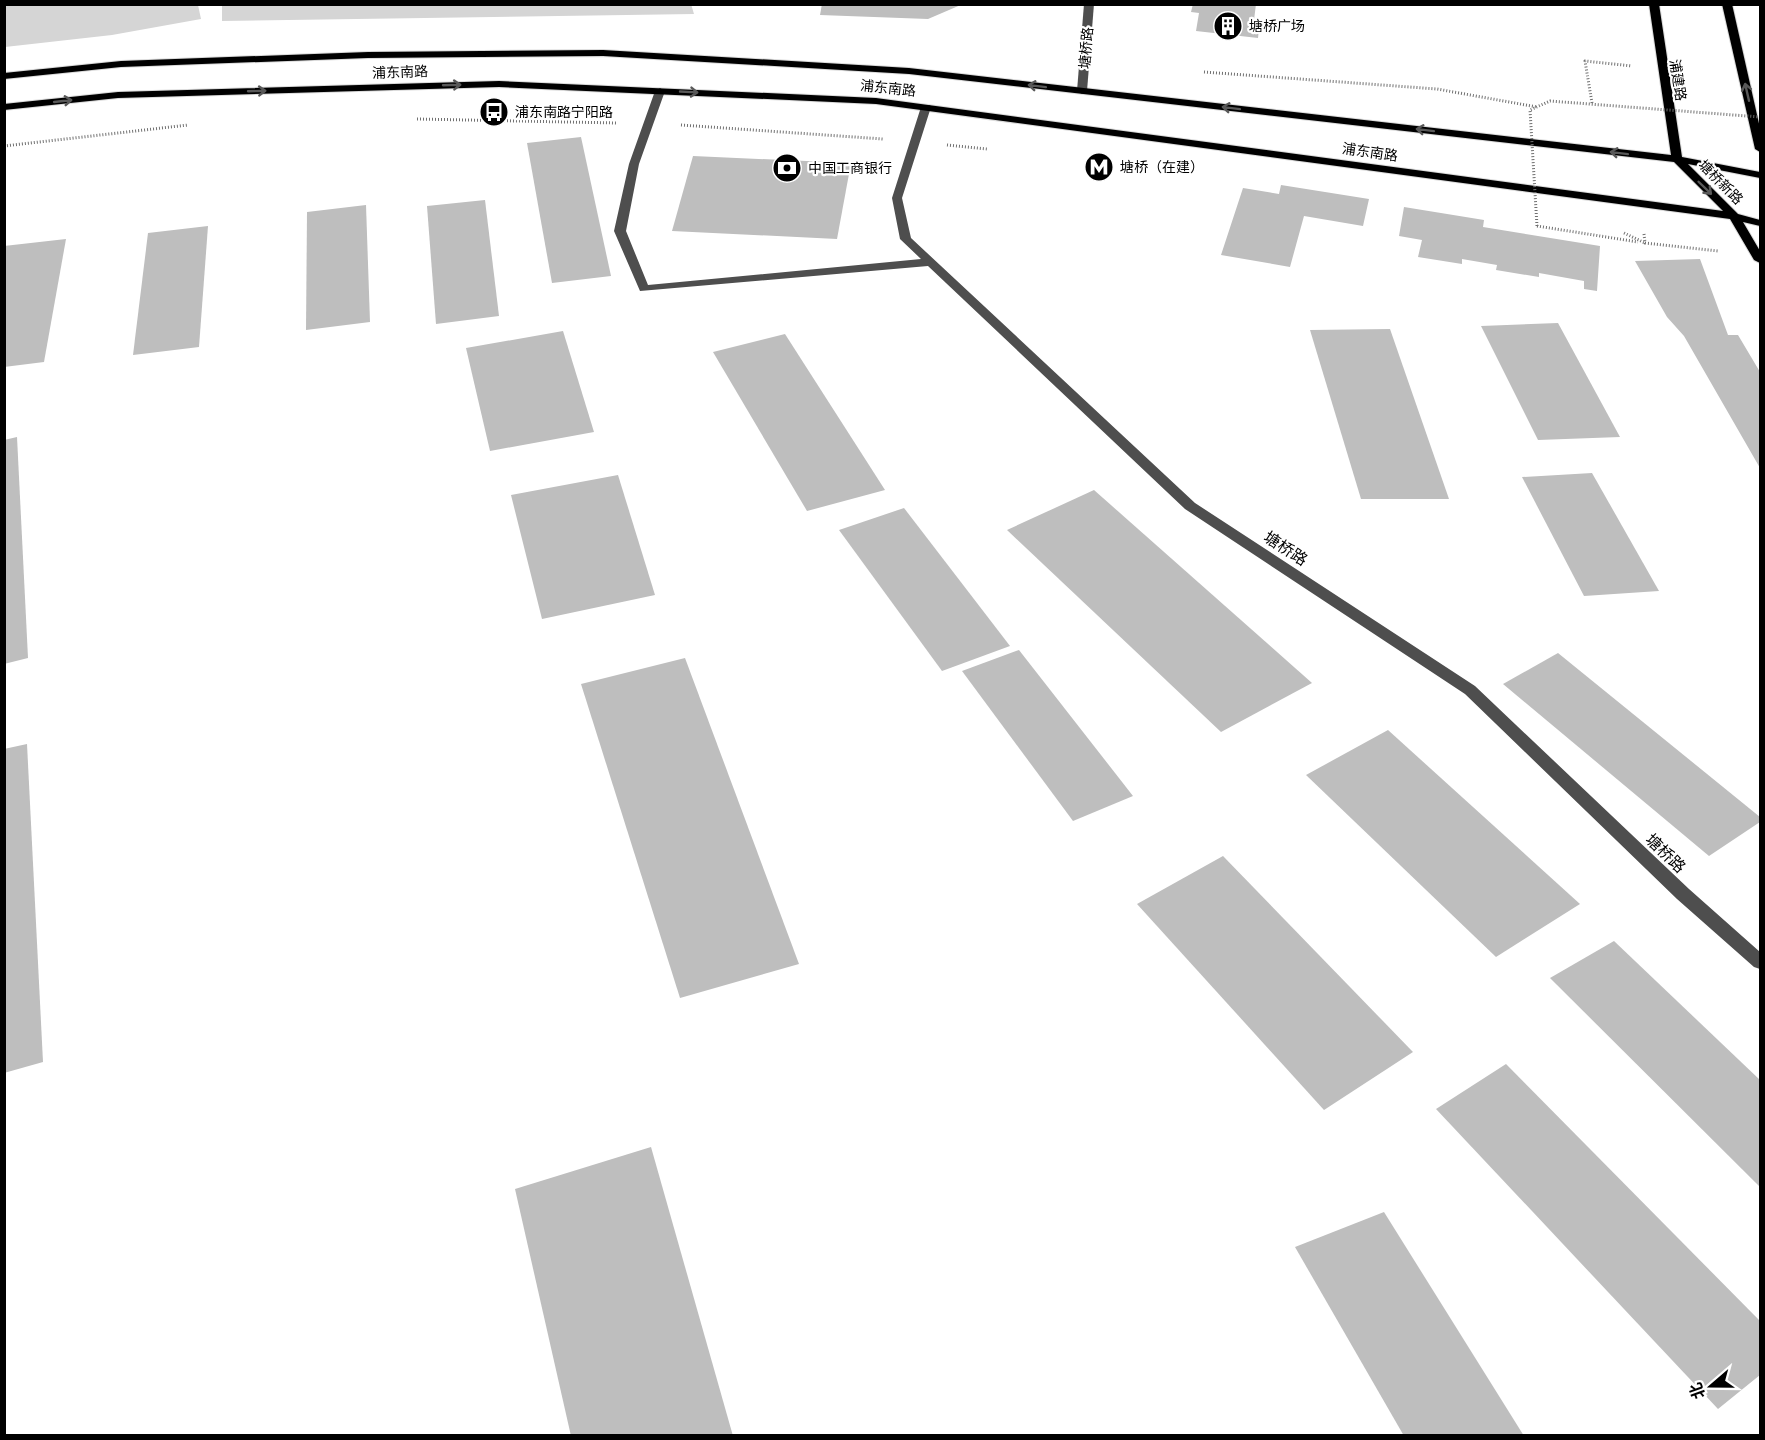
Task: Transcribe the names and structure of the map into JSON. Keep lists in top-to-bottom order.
{
  "streets": {
    "main road": ["浦东南路", "浦建路", "塘桥新路"],
    "street": ["塘桥路"]
  },
  "crossings": [
    ["塘桥路", "浦东南路"],
    ["浦东南路", "浦建路"],
    ["浦东南路", "塘桥新路"],
    ["浦建路", "塘桥新路"]
  ],
  "one_way": ["塘桥新路"],
  "places": {
    "building": ["塘桥广场"],
    "bus stop": ["浦东南路宁阳路"],
    "metro station": ["塘桥（在建）"],
    "bank": ["中国工商银行"]
  },
  "north": "left"
}
